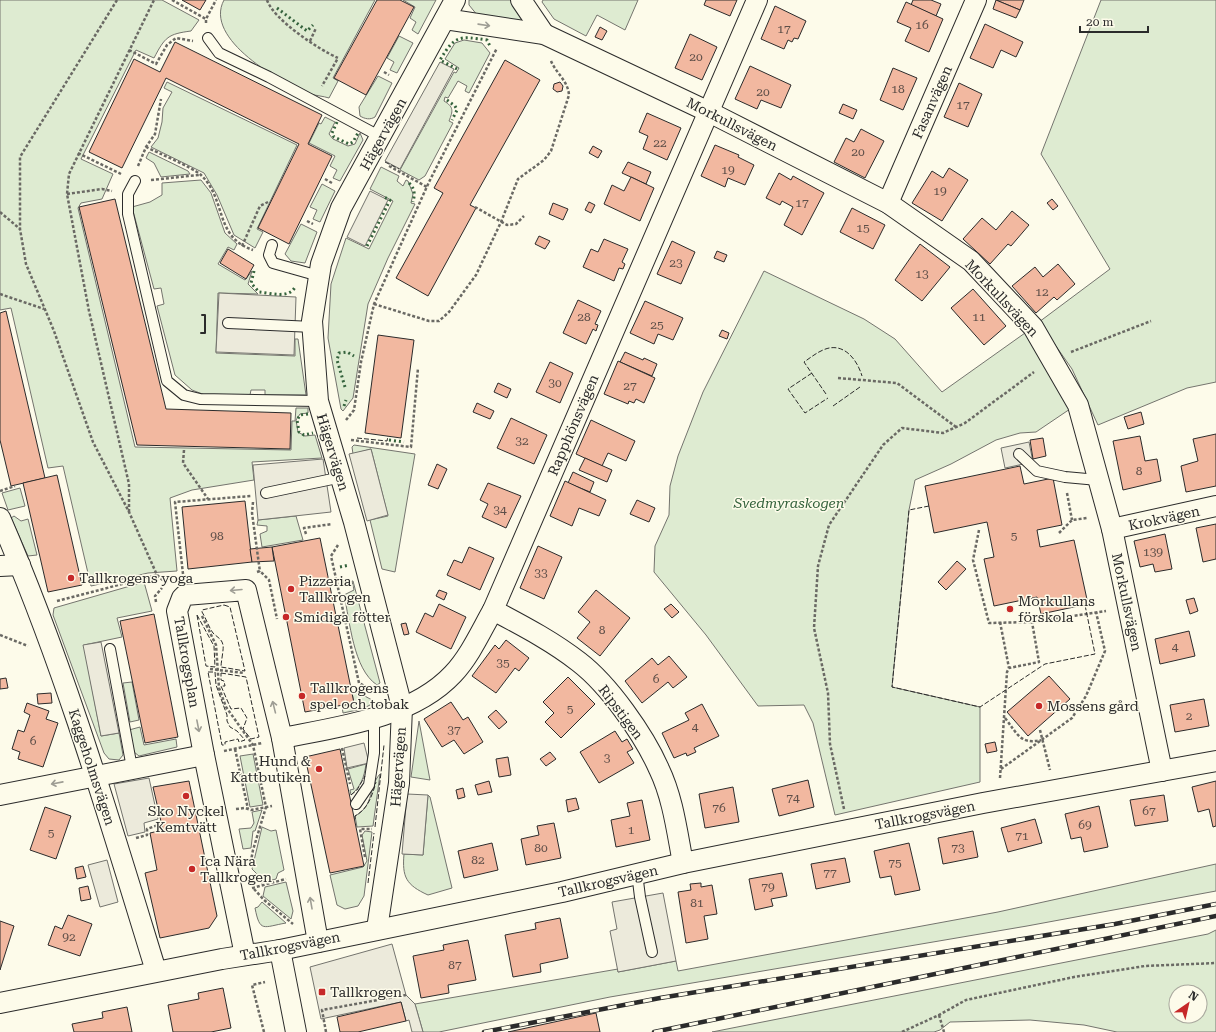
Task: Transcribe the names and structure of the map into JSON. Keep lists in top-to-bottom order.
{
  "streets": {
    "street": [
      "Fasanvägen",
      "Morkullsvägen",
      "Hägervägen",
      "Rapphönsvägen",
      "Krokvägen",
      "Tallkrogsplan",
      "Ripstigen",
      "Kaggeholmsvägen",
      "Tallkrogsvägen"
    ]
  },
  "crossings": [
    ["Fasanvägen", "Morkullsvägen"],
    ["Morkullsvägen", "Hägervägen"],
    ["Morkullsvägen", "Rapphönsvägen"],
    ["Morkullsvägen", "Krokvägen"],
    ["Morkullsvägen", "Tallkrogsvägen"],
    ["Hägervägen", "Rapphönsvägen"],
    ["Hägervägen", "Tallkrogsvägen"],
    ["Rapphönsvägen", "Ripstigen"],
    ["Tallkrogsplan", "Tallkrogsvägen"],
    ["Ripstigen", "Tallkrogsvägen"],
    ["Kaggeholmsvägen", "Tallkrogsvägen"]
  ],
  "parks": ["Svedmyraskogen"],
  "places": {
    "other": [
      "Tallkrogens yoga",
      "Pizzeria Tallkrogen",
      "Morkullans förskola",
      "Smidiga fötter",
      "Tallkrogens spel och tobak",
      "Mossens gård",
      "Hund & Kattbutiken",
      "Sko Nyckel Kemtvätt",
      "Ica Nära Tallkrogen"
    ],
    "transit": ["Tallkrogen"]
  },
  "house_numbers": [
    "16",
    "17",
    "20",
    "18",
    "20",
    "17",
    "22",
    "20",
    "19",
    "19",
    "17",
    "15",
    "23",
    "13",
    "12",
    "28",
    "11",
    "25",
    "30",
    "27",
    "32",
    "8",
    "34",
    "98",
    "5",
    "139",
    "33",
    "8",
    "4",
    "35",
    "6",
    "5",
    "2",
    "4",
    "37",
    "6",
    "3",
    "74",
    "76",
    "67",
    "69",
    "1",
    "5",
    "71",
    "80",
    "73",
    "82",
    "75",
    "77",
    "79",
    "81",
    "92",
    "87"
  ],
  "scale_bar": "20 m",
  "north": "top right"
}
